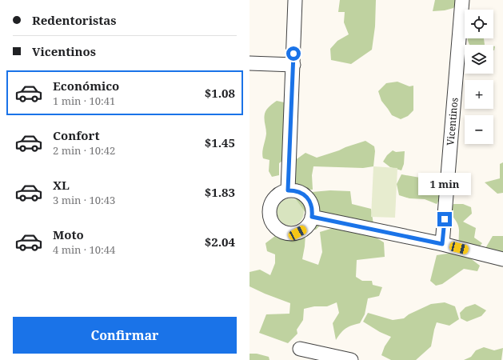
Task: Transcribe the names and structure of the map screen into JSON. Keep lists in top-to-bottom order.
{
  "streets": {
    "street": ["Vicentinos"]
  },
  "page": {
    "banner": ["Redentoristas", "Vicentinos"],
    "map_buttons": ["+", "−"],
    "list": [
      {
        "name": "Económico",
        "note": "1 min · 10:41",
        "value": "$1.08"
      },
      {
        "name": "Confort",
        "note": "2 min · 10:42",
        "value": "$1.45"
      },
      {
        "name": "XL",
        "note": "3 min · 10:43",
        "value": "$1.83"
      },
      {
        "name": "Moto",
        "note": "4 min · 10:44",
        "value": "$2.04"
      }
    ],
    "bubble": "1 min",
    "buttons": "Confirmar"
  }
}
